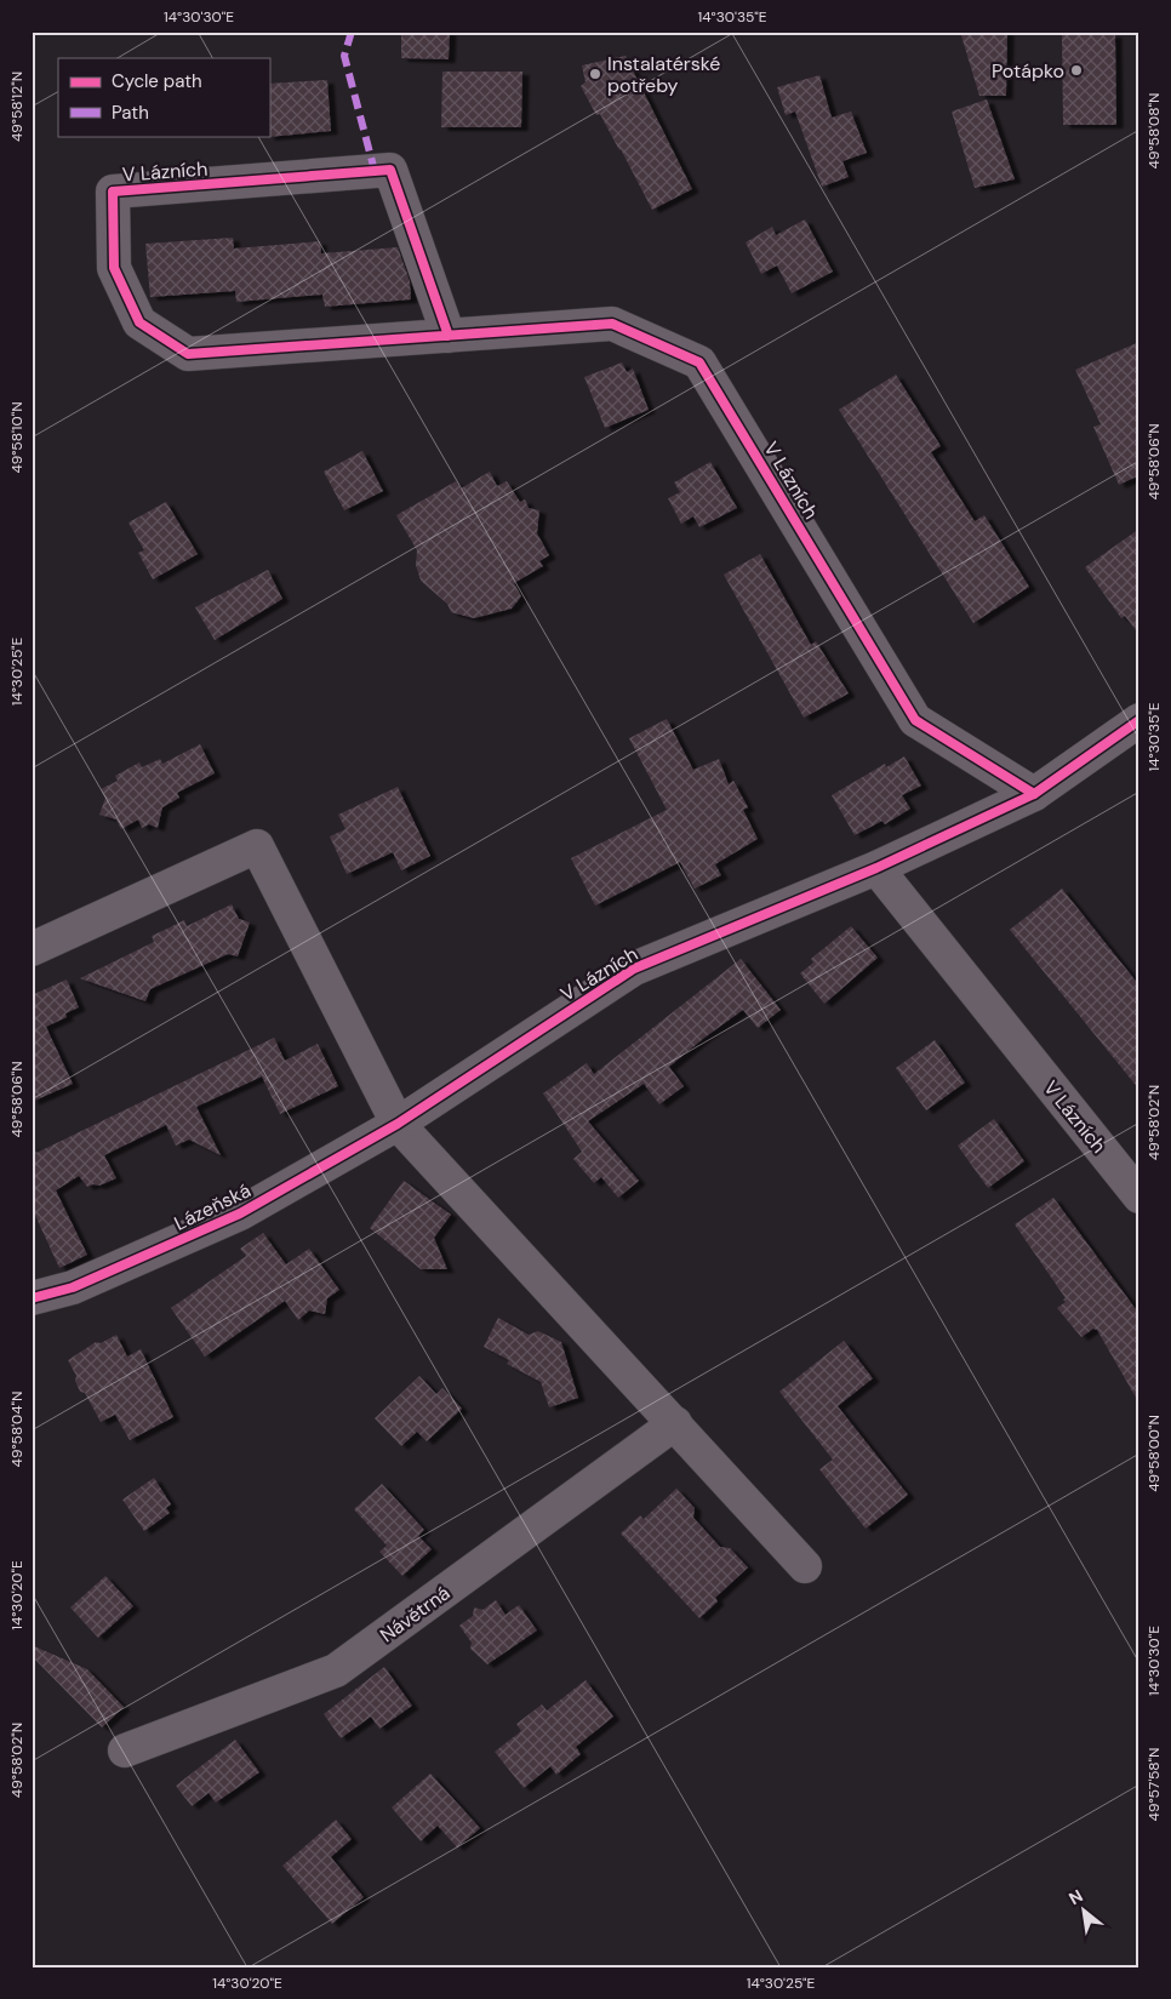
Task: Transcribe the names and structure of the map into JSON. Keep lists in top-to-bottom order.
{
  "streets": {
    "street": ["V Lázních", "Lázeňská", "Návětrná"]
  },
  "crossings": [
    ["V Lázních", "Lázeňská"]
  ],
  "places": ["Potápko", "Instalatérské potřeby"],
  "legend": ["Cycle path", "Path"],
  "north": "top left",
  "coordinates": [
    "14°30'30\"E",
    "14°30'35\"E",
    "49°58'12\"N",
    "49°58'08\"N",
    "49°58'10\"N",
    "49°58'06\"N",
    "14°30'25\"E",
    "49°58'02\"N",
    "49°58'04\"N",
    "49°58'00\"N",
    "14°30'20\"E",
    "49°57'58\"N"
  ]
}
